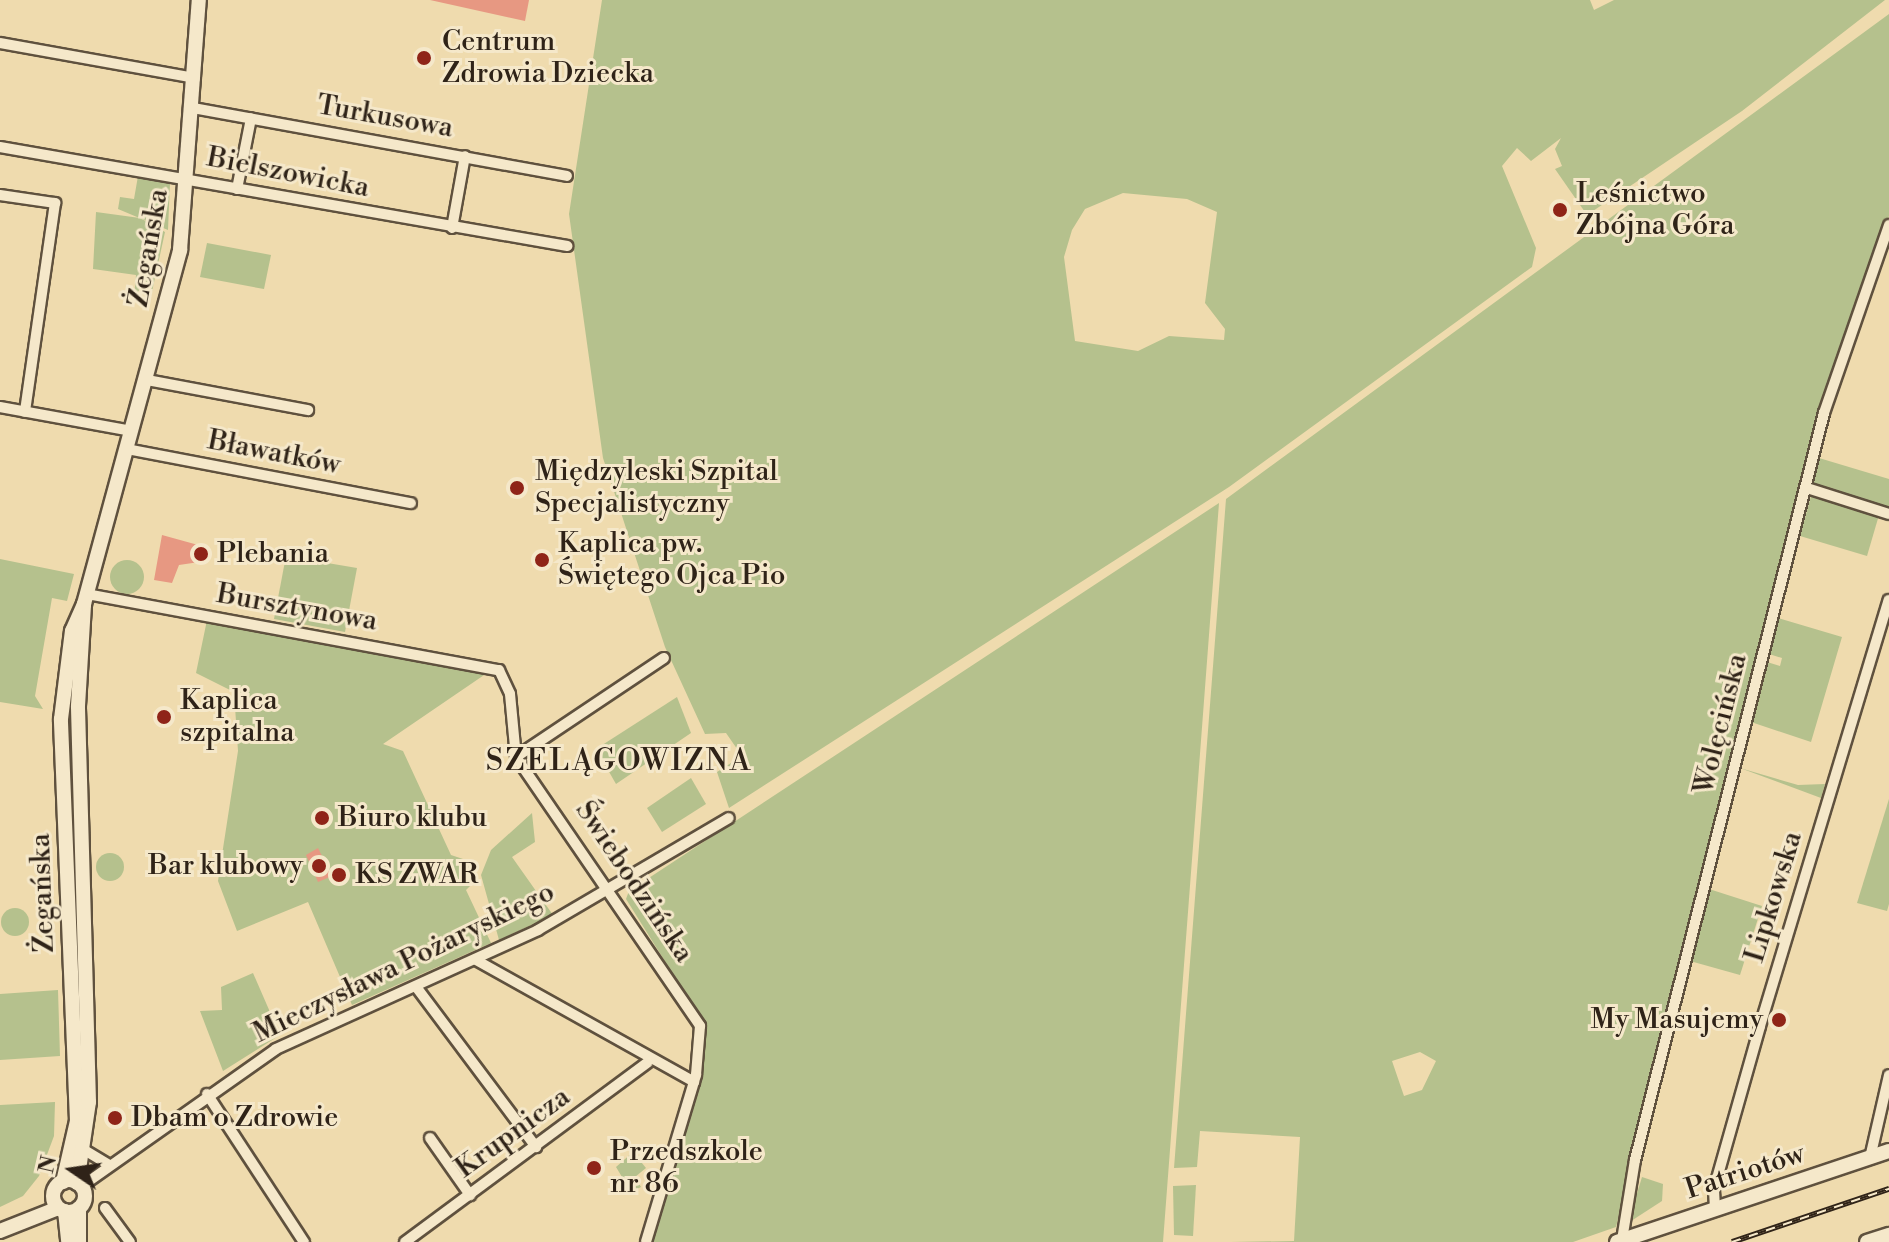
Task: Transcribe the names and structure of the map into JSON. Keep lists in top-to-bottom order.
{
  "streets": {
    "street": [
      "Turkusowa",
      "Bielszowicka",
      "Żegańska",
      "Bławatków",
      "Bursztynowa",
      "Wolęcińska",
      "Świebodzińska",
      "Lipkowska",
      "Mieczysława Pożaryskiego",
      "Krupnicza",
      "Patriotów"
    ]
  },
  "crossings": [
    ["Turkusowa", "Żegańska"],
    ["Bielszowicka", "Żegańska"],
    ["Żegańska", "Bławatków"],
    ["Żegańska", "Bursztynowa"],
    ["Żegańska", "Mieczysława Pożaryskiego"],
    ["Bursztynowa", "Świebodzińska"],
    ["Wolęcińska", "Patriotów"],
    ["Świebodzińska", "Mieczysława Pożaryskiego"],
    ["Lipkowska", "Patriotów"]
  ],
  "districts": ["SZELĄGOWIZNA"],
  "places": [
    "Centrum Zdrowia Dziecka",
    "Leśnictwo Zbójna Góra",
    "Międzyleski Szpital Specjalistyczny",
    "Plebania",
    "Kaplica pw. Świętego Ojca Pio",
    "Kaplica szpitalna",
    "Biuro klubu",
    "Bar klubowy",
    "KS ZWAR",
    "My Masujemy",
    "Dbam o Zdrowie",
    "Przedszkole nr 86"
  ],
  "north": "left"
}
